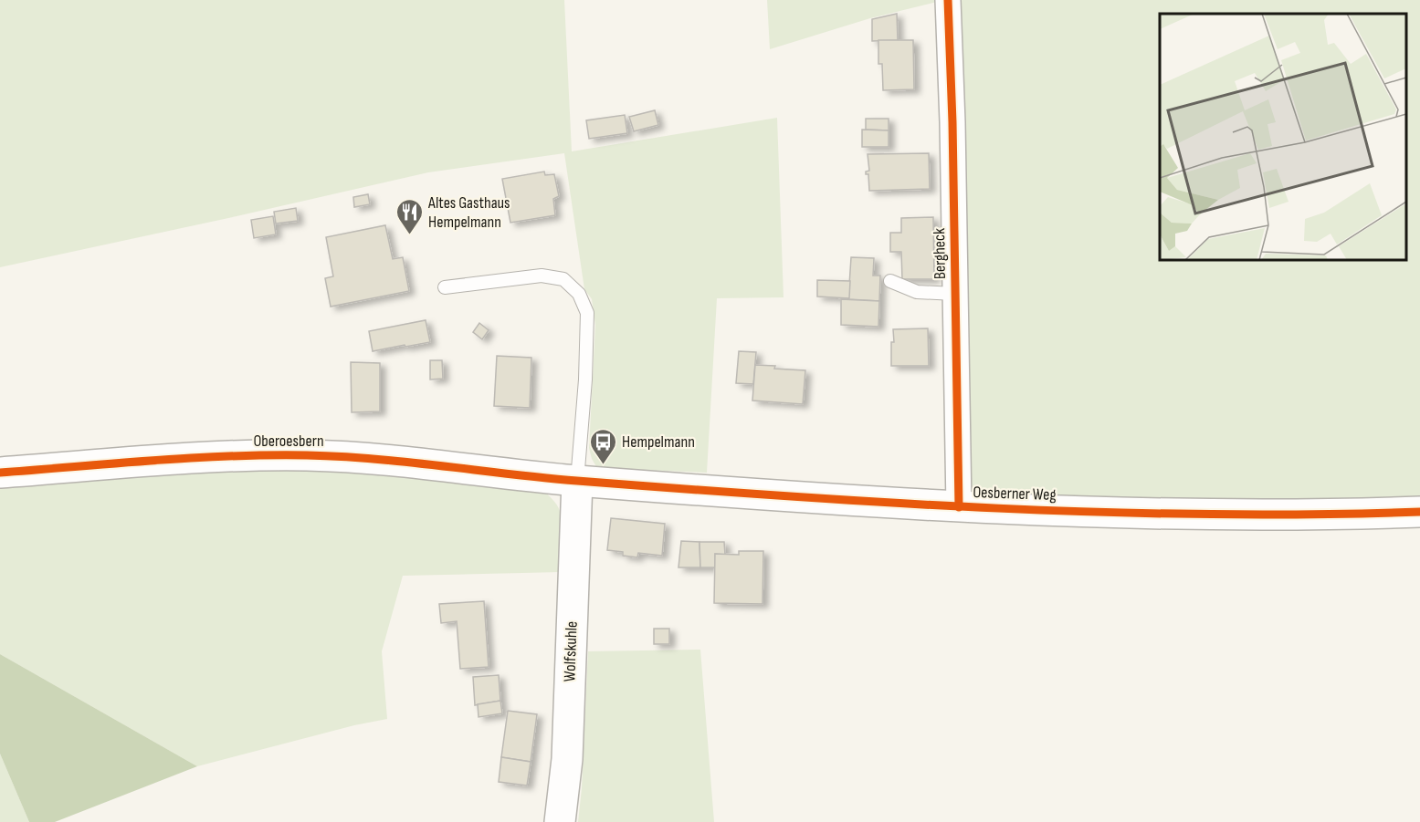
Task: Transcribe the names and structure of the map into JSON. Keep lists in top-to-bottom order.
{
  "streets": {
    "street": [
      "Bergheck",
      "Oberoesbern",
      "Oesberner Weg",
      "Wolfskuhle"
    ]
  },
  "crossings": [
    ["Bergheck", "Oesberner Weg"],
    ["Oberoesbern", "Oesberner Weg"],
    ["Oberoesbern", "Wolfskuhle"],
    ["Oesberner Weg", "Wolfskuhle"]
  ],
  "places": {
    "restaurant": ["Altes Gasthaus Hempelmann"],
    "bus stop": ["Hempelmann"]
  }
}
